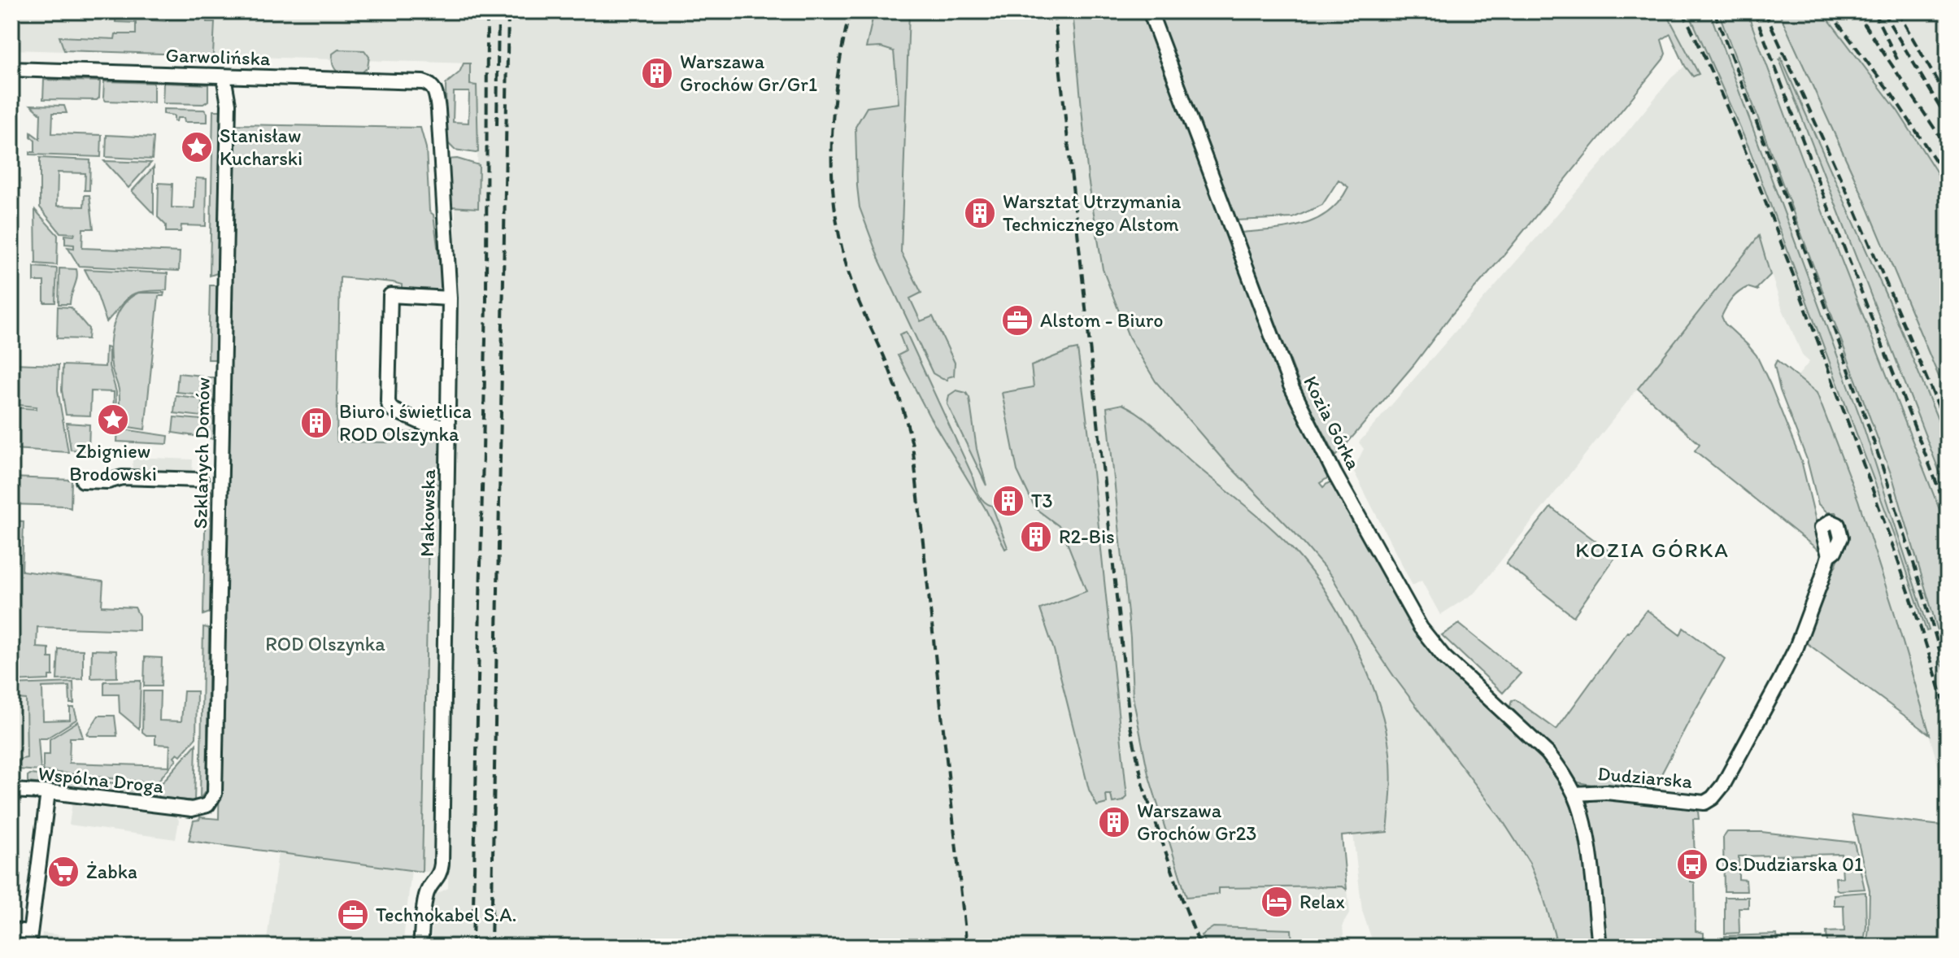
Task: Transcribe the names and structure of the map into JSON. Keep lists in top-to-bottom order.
{
  "streets": {
    "street": [
      "Garwolińska",
      "Kozia Górka",
      "Szklanych Domów",
      "Makowska",
      "Dudziarska",
      "Wspólna Droga"
    ]
  },
  "crossings": [
    ["Garwolińska", "Szklanych Domów"],
    ["Garwolińska", "Makowska"],
    ["Kozia Górka", "Dudziarska"],
    ["Szklanych Domów", "Wspólna Droga"]
  ],
  "districts": ["KOZIA GÓRKA"],
  "parks": ["ROD Olszynka"],
  "places": {
    "building": [
      "Warszawa Grochów Gr/Gr1",
      "Warsztat Utrzymania Technicznego Alstom",
      "Biuro i świetlica ROD Olszynka",
      "T3",
      "R2-Bis",
      "Warszawa Grochów Gr23"
    ],
    "place": ["Stanisław Kucharski", "Zbigniew Brodowski"],
    "office": ["Alstom - Biuro", "Technokabel S.A."],
    "bus stop": ["Os.Dudziarska 01"],
    "supermarket": ["Żabka"],
    "hotel": ["Relax"]
  }
}
